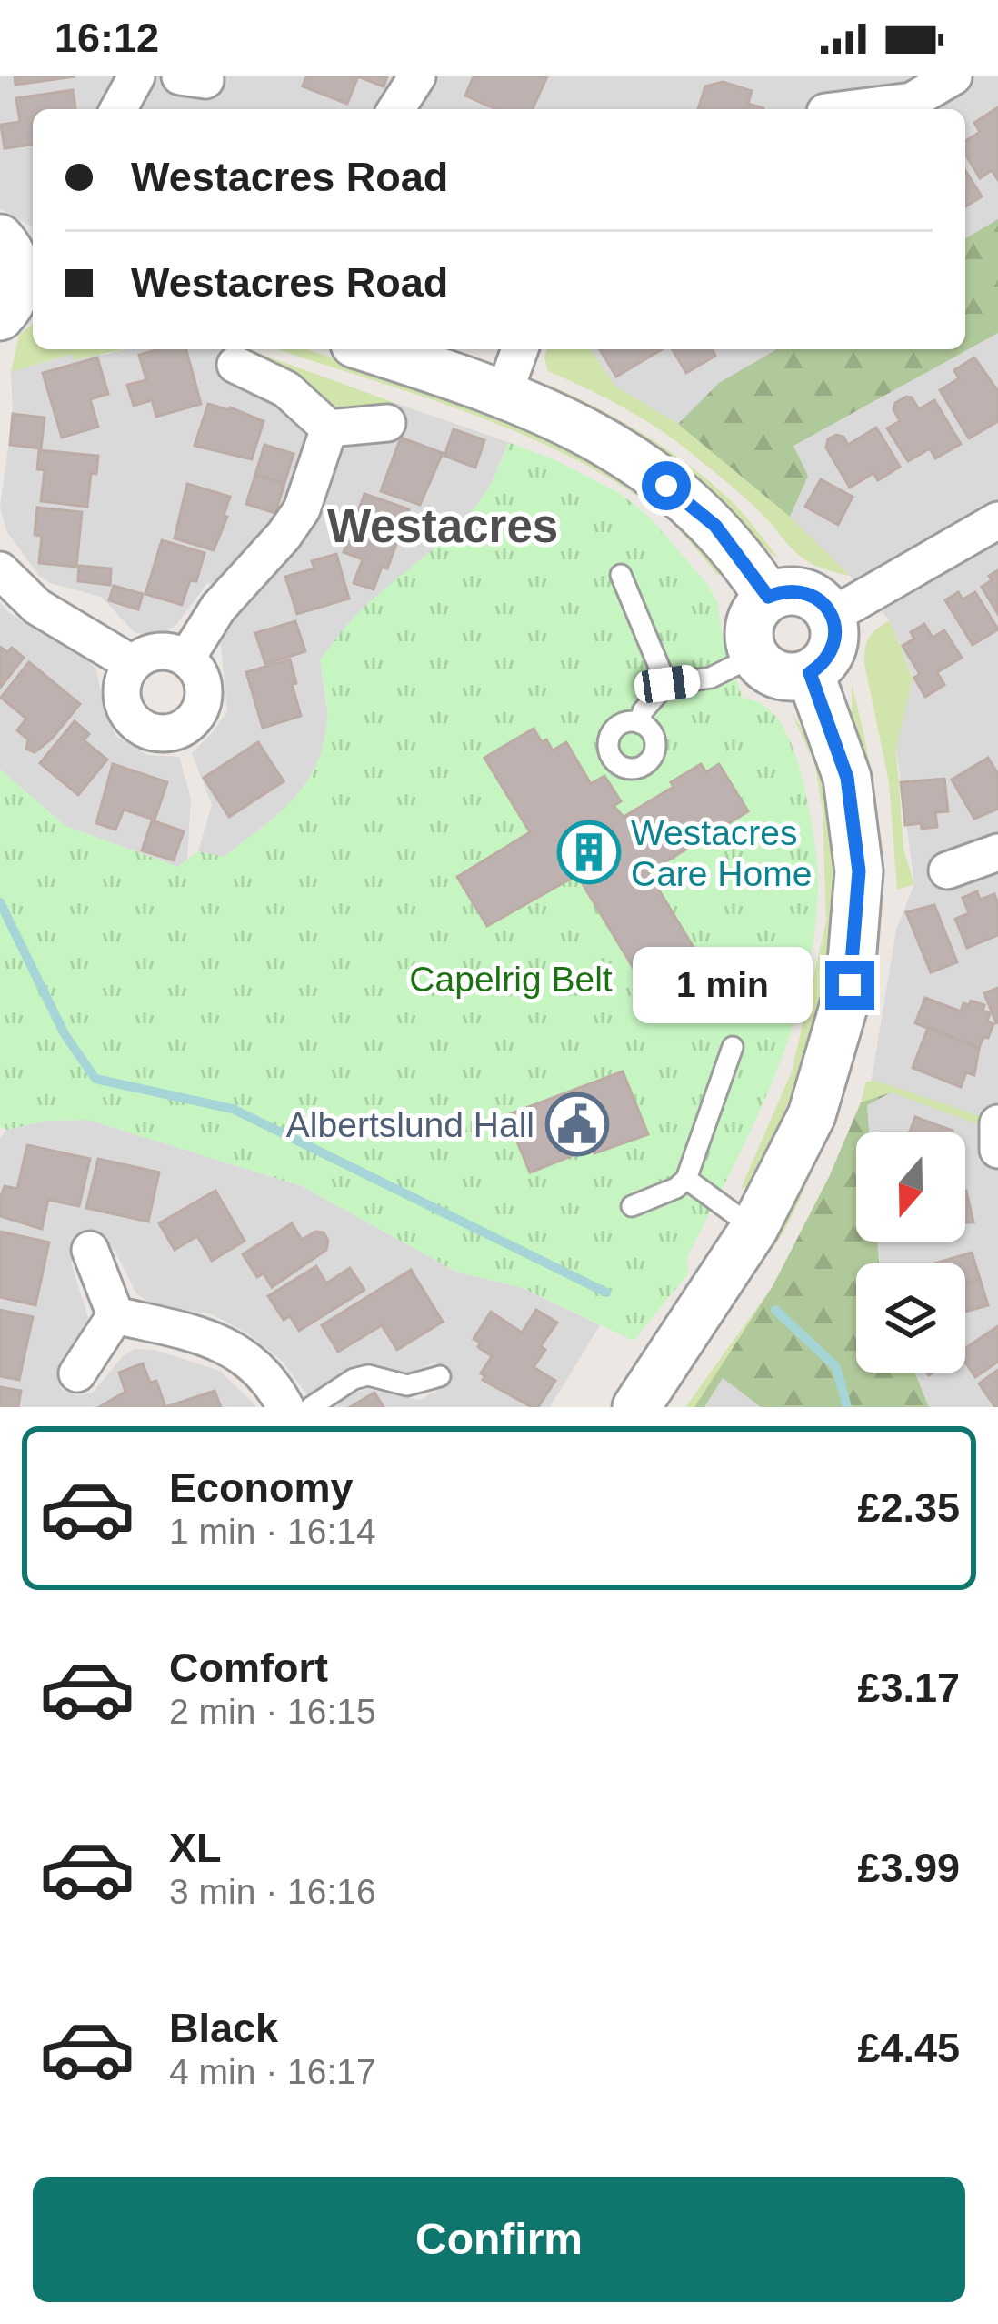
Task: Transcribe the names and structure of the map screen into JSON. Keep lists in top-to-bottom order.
{
  "districts": ["Westacres"],
  "parks": ["Capelrig Belt"],
  "places": {
    "building": ["Westacres Care Home"],
    "public building": ["Albertslund Hall"]
  },
  "north": "bottom",
  "page": {
    "status": "16:12",
    "banner": ["Westacres Road", "Westacres Road"],
    "bubble": "1 min",
    "list": [
      {
        "name": "Economy",
        "note": "1 min · 16:14",
        "value": "£2.35"
      },
      {
        "name": "Comfort",
        "note": "2 min · 16:15",
        "value": "£3.17"
      },
      {
        "name": "XL",
        "note": "3 min · 16:16",
        "value": "£3.99"
      },
      {
        "name": "Black",
        "note": "4 min · 16:17",
        "value": "£4.45"
      }
    ],
    "buttons": "Confirm"
  }
}
